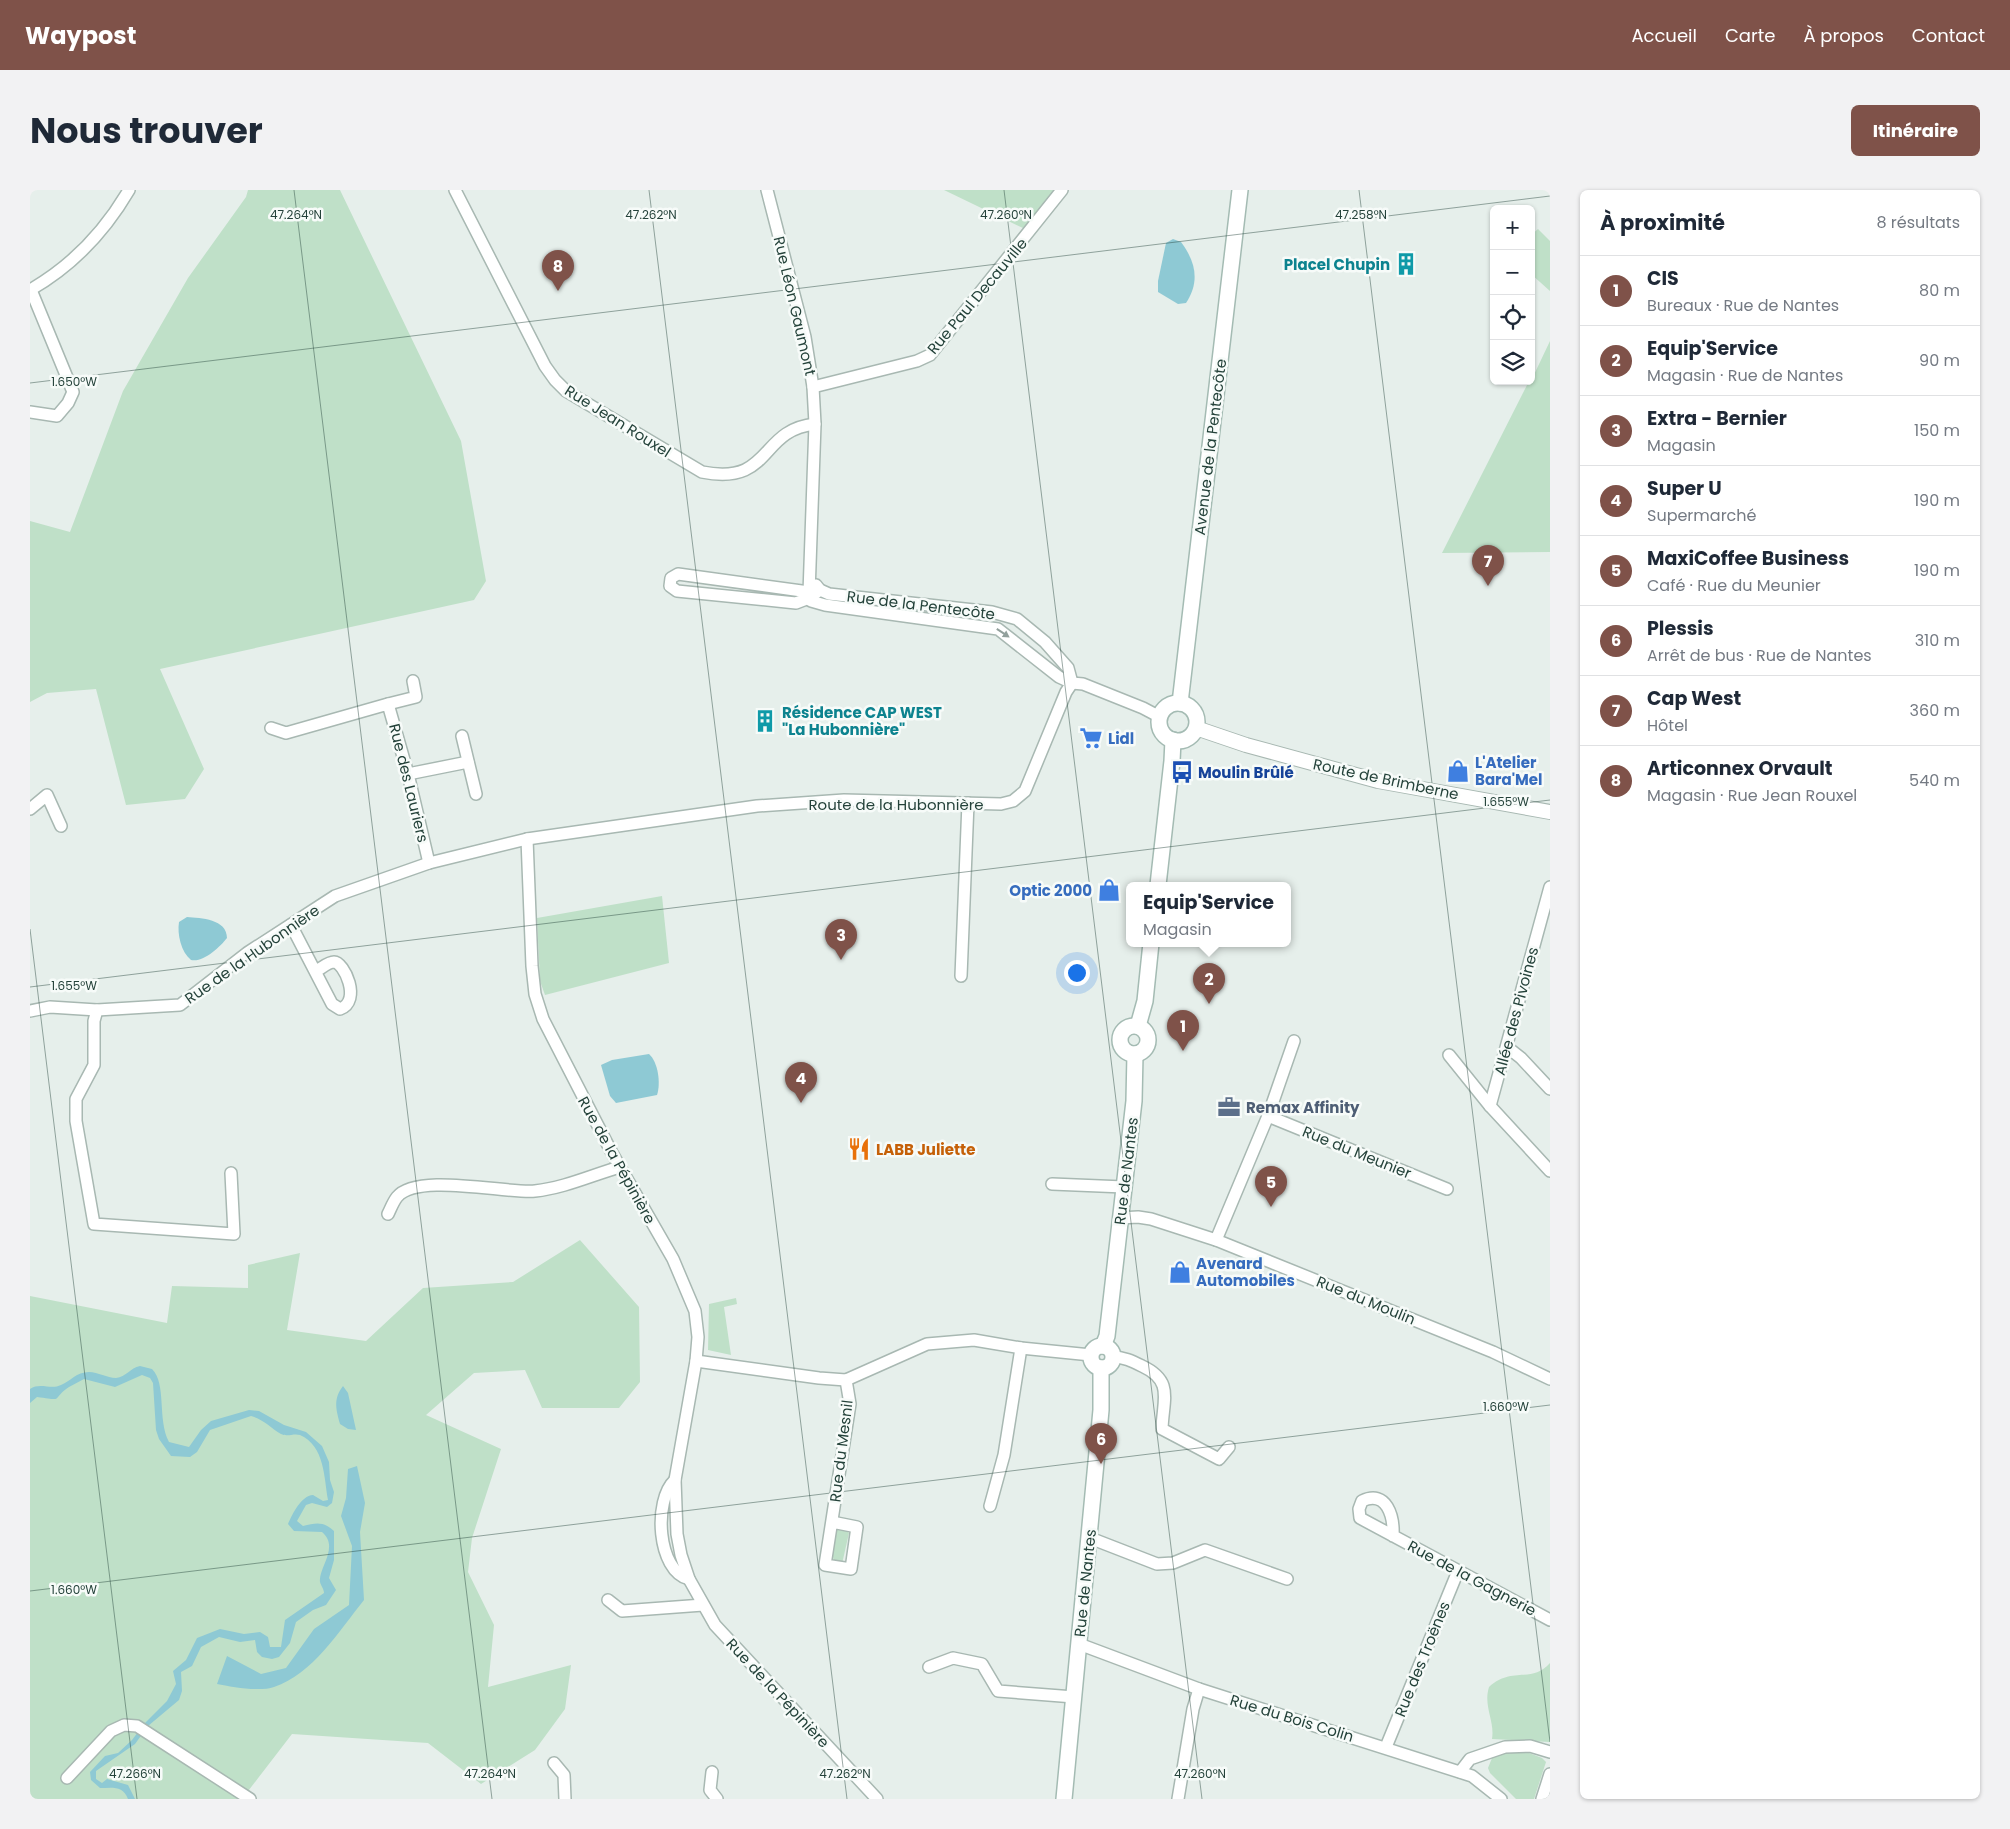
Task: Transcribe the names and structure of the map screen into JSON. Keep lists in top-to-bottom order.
{
  "streets": {
    "main road": ["Avenue de la Pentecôte", "Rue de Nantes"],
    "street": [
      "Rue Paul Decauville",
      "Rue Léon Gaumont",
      "Rue Jean Rouxel",
      "Rue de la Pentecôte",
      "Route de Brimberne",
      "Rue des Lauriers",
      "Route de la Hubonnière",
      "Rue de la Hubonnière",
      "Allée des Pivoines",
      "Rue du Meunier",
      "Rue de la Pépinière",
      "Rue du Moulin",
      "Rue du Mesnil",
      "Rue de la Gagnerie",
      "Rue des Troënes",
      "Rue du Bois Colin"
    ]
  },
  "crossings": [
    ["Rue Paul Decauville", "Rue Léon Gaumont"],
    ["Rue Léon Gaumont", "Rue Jean Rouxel"],
    ["Rue Léon Gaumont", "Rue de la Pentecôte"],
    ["Avenue de la Pentecôte", "Route de Brimberne"],
    ["Rue de la Pentecôte", "Route de la Hubonnière"],
    ["Rue des Lauriers", "Rue de la Hubonnière"],
    ["Route de la Hubonnière", "Rue de la Hubonnière"],
    ["Route de la Hubonnière", "Rue de la Pépinière"],
    ["Rue de la Hubonnière", "Rue de la Pépinière"],
    ["Rue de Nantes", "Rue du Moulin"],
    ["Rue de Nantes", "Rue du Bois Colin"],
    ["Rue de la Gagnerie", "Rue des Troënes"],
    ["Rue des Troënes", "Rue du Bois Colin"]
  ],
  "places": {
    "building": ["Placel Chupin", "Résidence CAP WEST \"La Hubonnière\""],
    "supermarket": ["Lidl"],
    "shop": ["L'Atelier Bara'Mel", "Optic 2000", "Avenard Automobiles"],
    "bus stop": ["Moulin Brûlé"],
    "office": ["Remax Affinity"],
    "restaurant": ["LABB Juliette"]
  },
  "page": {
    "header": "Waypost",
    "nav": [
      "Accueil",
      "Carte",
      "À propos",
      "Contact"
    ],
    "title": "Nous trouver",
    "buttons": "Itinéraire",
    "heading": ["À proximité", "8 résultats"],
    "map_buttons": ["+", "−"],
    "pins": [
      "8",
      "7",
      "3",
      "2",
      "1",
      "4",
      "5",
      "6"
    ],
    "list": [
      {
        "mark": "1",
        "name": "CIS",
        "note": "Bureaux · Rue de Nantes",
        "value": "80 m"
      },
      {
        "mark": "2",
        "name": "Equip'Service",
        "note": "Magasin · Rue de Nantes",
        "value": "90 m"
      },
      {
        "mark": "3",
        "name": "Extra - Bernier",
        "note": "Magasin",
        "value": "150 m"
      },
      {
        "mark": "4",
        "name": "Super U",
        "note": "Supermarché",
        "value": "190 m"
      },
      {
        "mark": "5",
        "name": "MaxiCoffee Business",
        "note": "Café · Rue du Meunier",
        "value": "190 m"
      },
      {
        "mark": "6",
        "name": "Plessis",
        "note": "Arrêt de bus · Rue de Nantes",
        "value": "310 m"
      },
      {
        "mark": "7",
        "name": "Cap West",
        "note": "Hôtel",
        "value": "360 m"
      },
      {
        "mark": "8",
        "name": "Articonnex Orvault",
        "note": "Magasin · Rue Jean Rouxel",
        "value": "540 m"
      }
    ],
    "popup": ["Equip'Service", "Magasin"]
  },
  "coordinates": [
    "47.264°N",
    "47.262°N",
    "47.260°N",
    "47.258°N",
    "1.650°W",
    "1.655°W",
    "1.660°W",
    "47.266°N"
  ]
}
